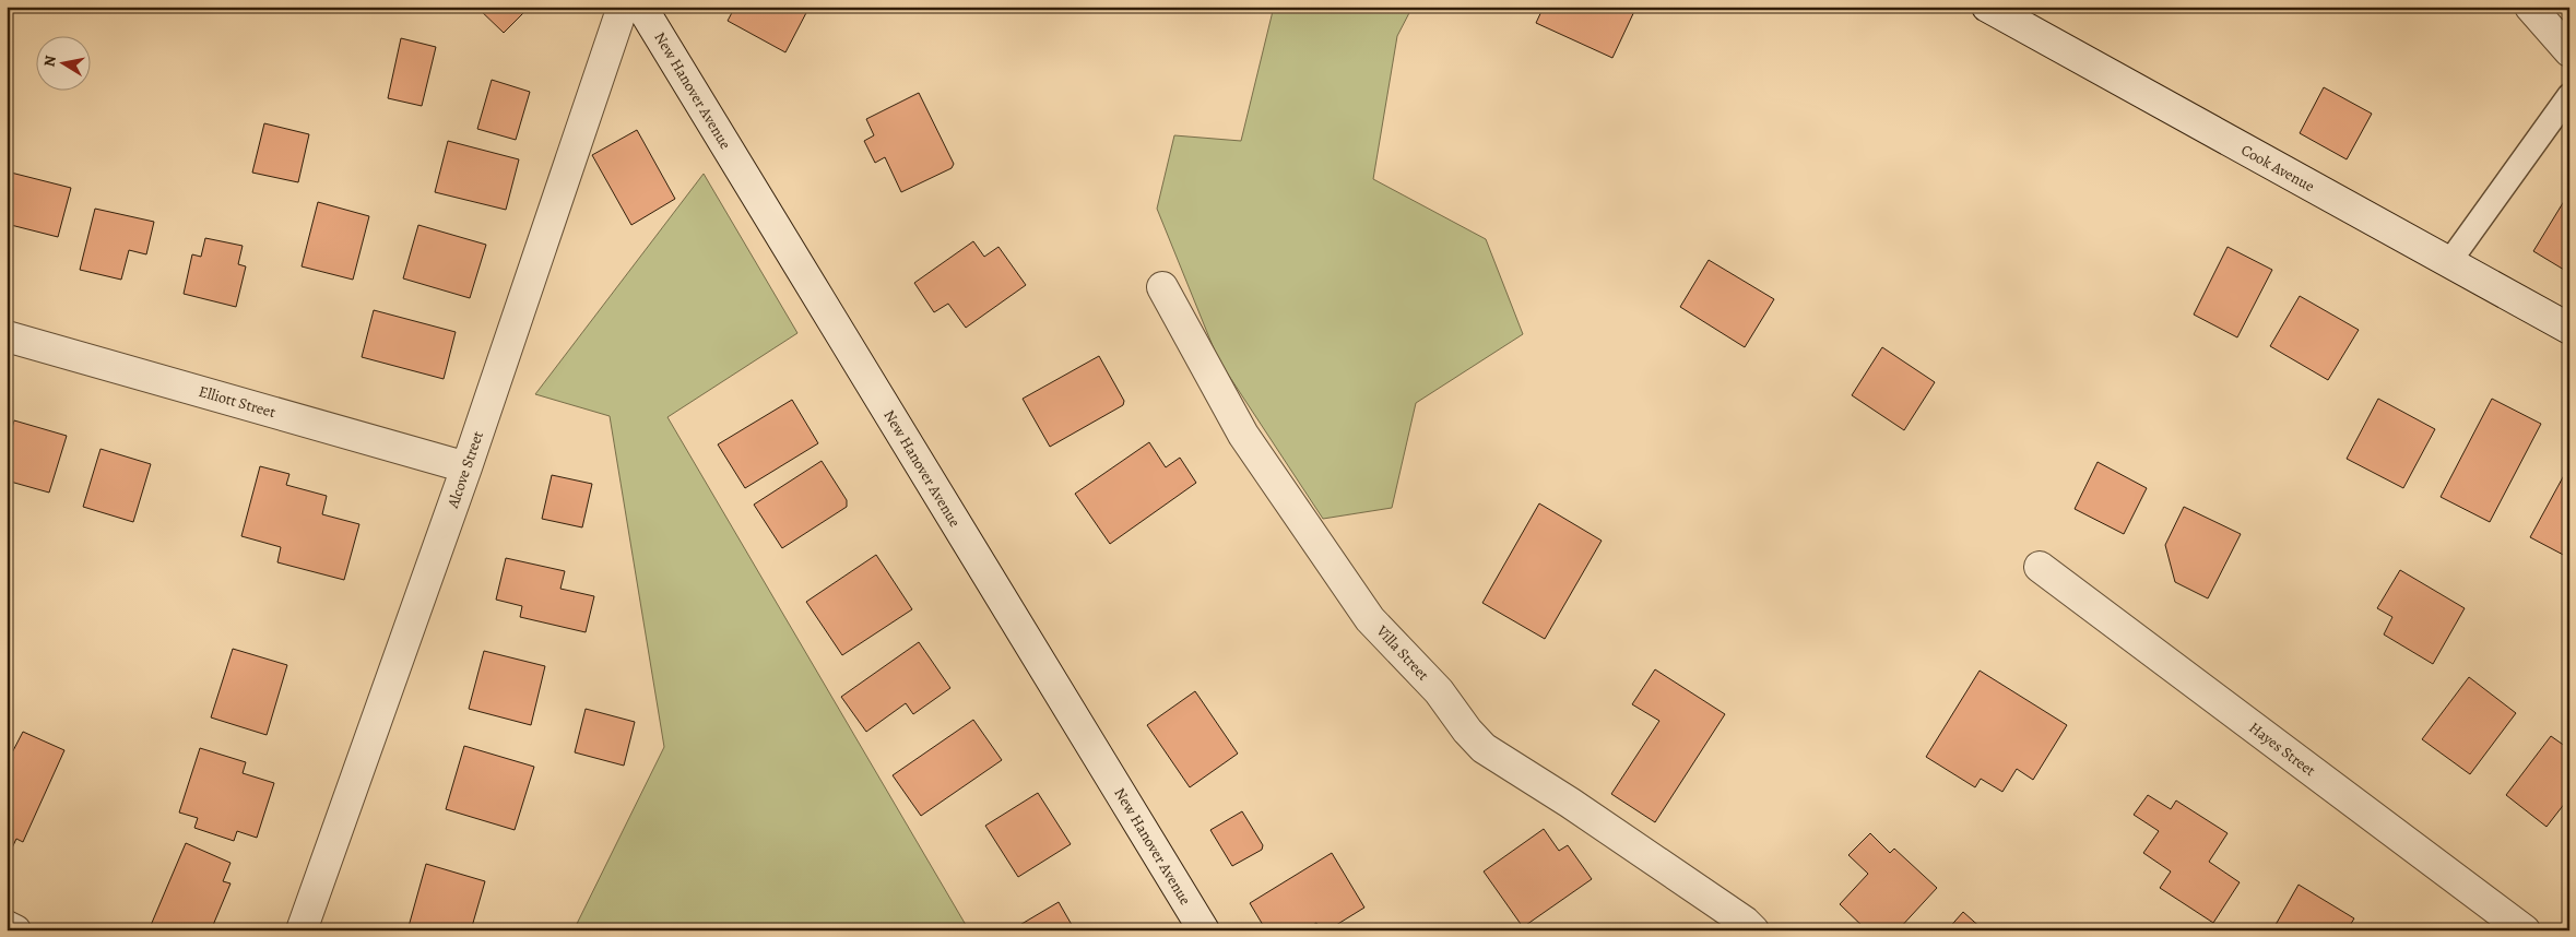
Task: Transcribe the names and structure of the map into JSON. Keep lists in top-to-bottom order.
{
  "streets": {
    "street": [
      "New Hanover Avenue",
      "Cook Avenue",
      "Elliott Street",
      "Alcove Street",
      "Villa Street",
      "Hayes Street"
    ]
  },
  "crossings": [
    ["Elliott Street", "Alcove Street"]
  ],
  "north": "left"
}
